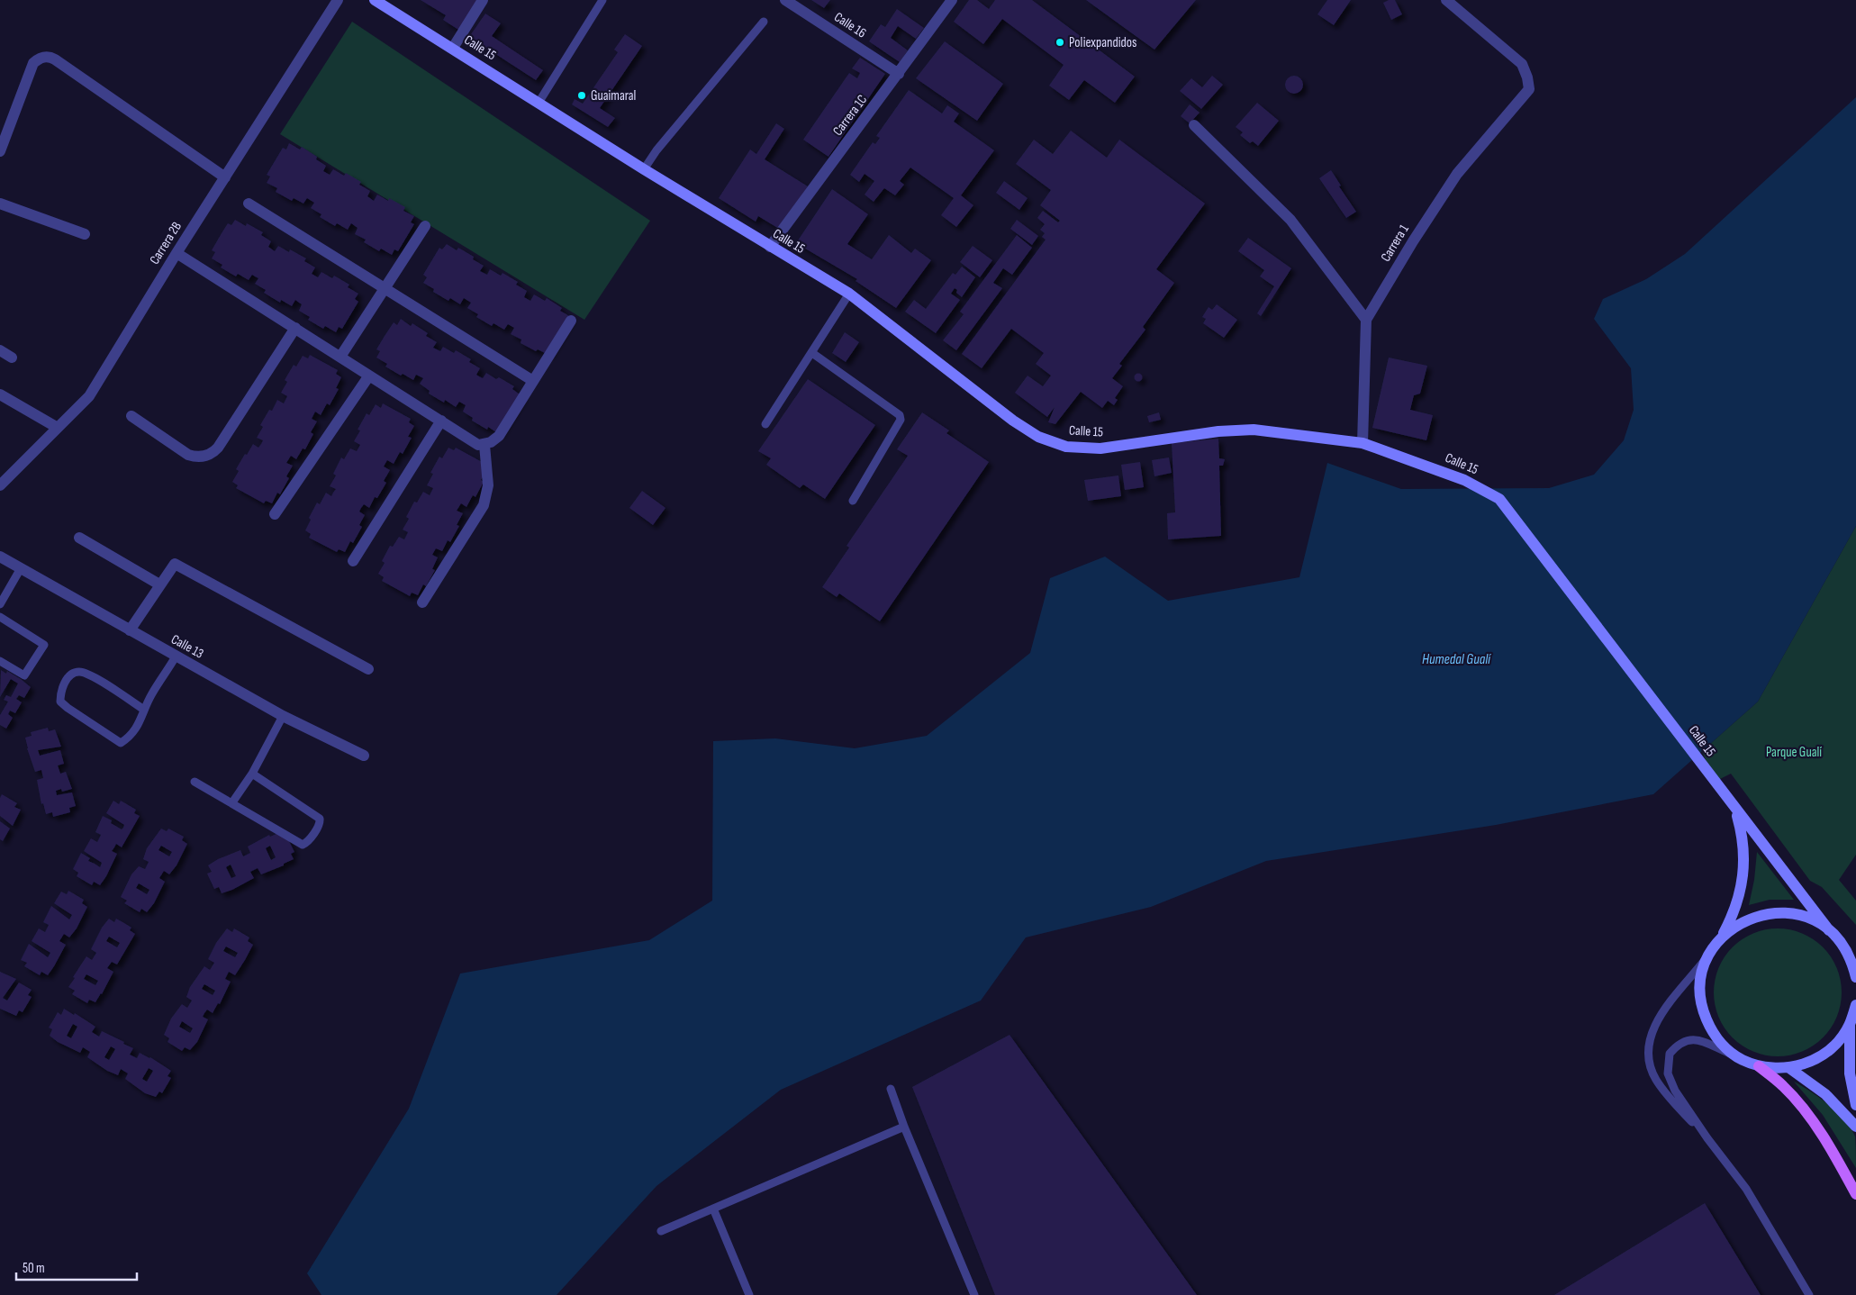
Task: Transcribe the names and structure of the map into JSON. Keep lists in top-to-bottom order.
{
  "streets": {
    "street": [
      "Calle 16",
      "Calle 15",
      "Carrera 1C",
      "Carrera 2B",
      "Carrera 1",
      "Calle 13"
    ]
  },
  "crossings": [
    ["Calle 16", "Carrera 1C"],
    ["Calle 15", "Carrera 1C"],
    ["Calle 15", "Carrera 1"]
  ],
  "water": ["Humedal Gualí"],
  "parks": ["Parque Gualí"],
  "places": ["Poliexpandidos", "Guaimaral"],
  "scale_bar": "50 m"
}
